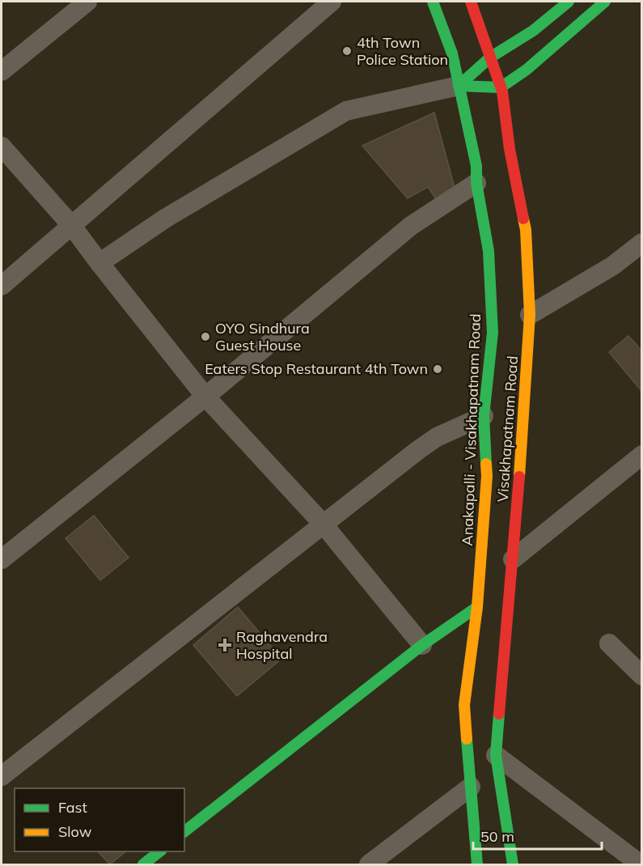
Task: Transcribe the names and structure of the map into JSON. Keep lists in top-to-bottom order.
{
  "streets": {
    "main road": ["Visakhapatnam Road", "Anakapalli - Visakhapatnam Road"]
  },
  "places": {
    "other": ["4th Town Police Station", "OYO Sindhura Guest House", "Eaters Stop Restaurant 4th Town"],
    "health": ["Raghavendra Hospital"]
  },
  "legend": ["Fast", "Slow"],
  "scale_bar": "50 m"
}
